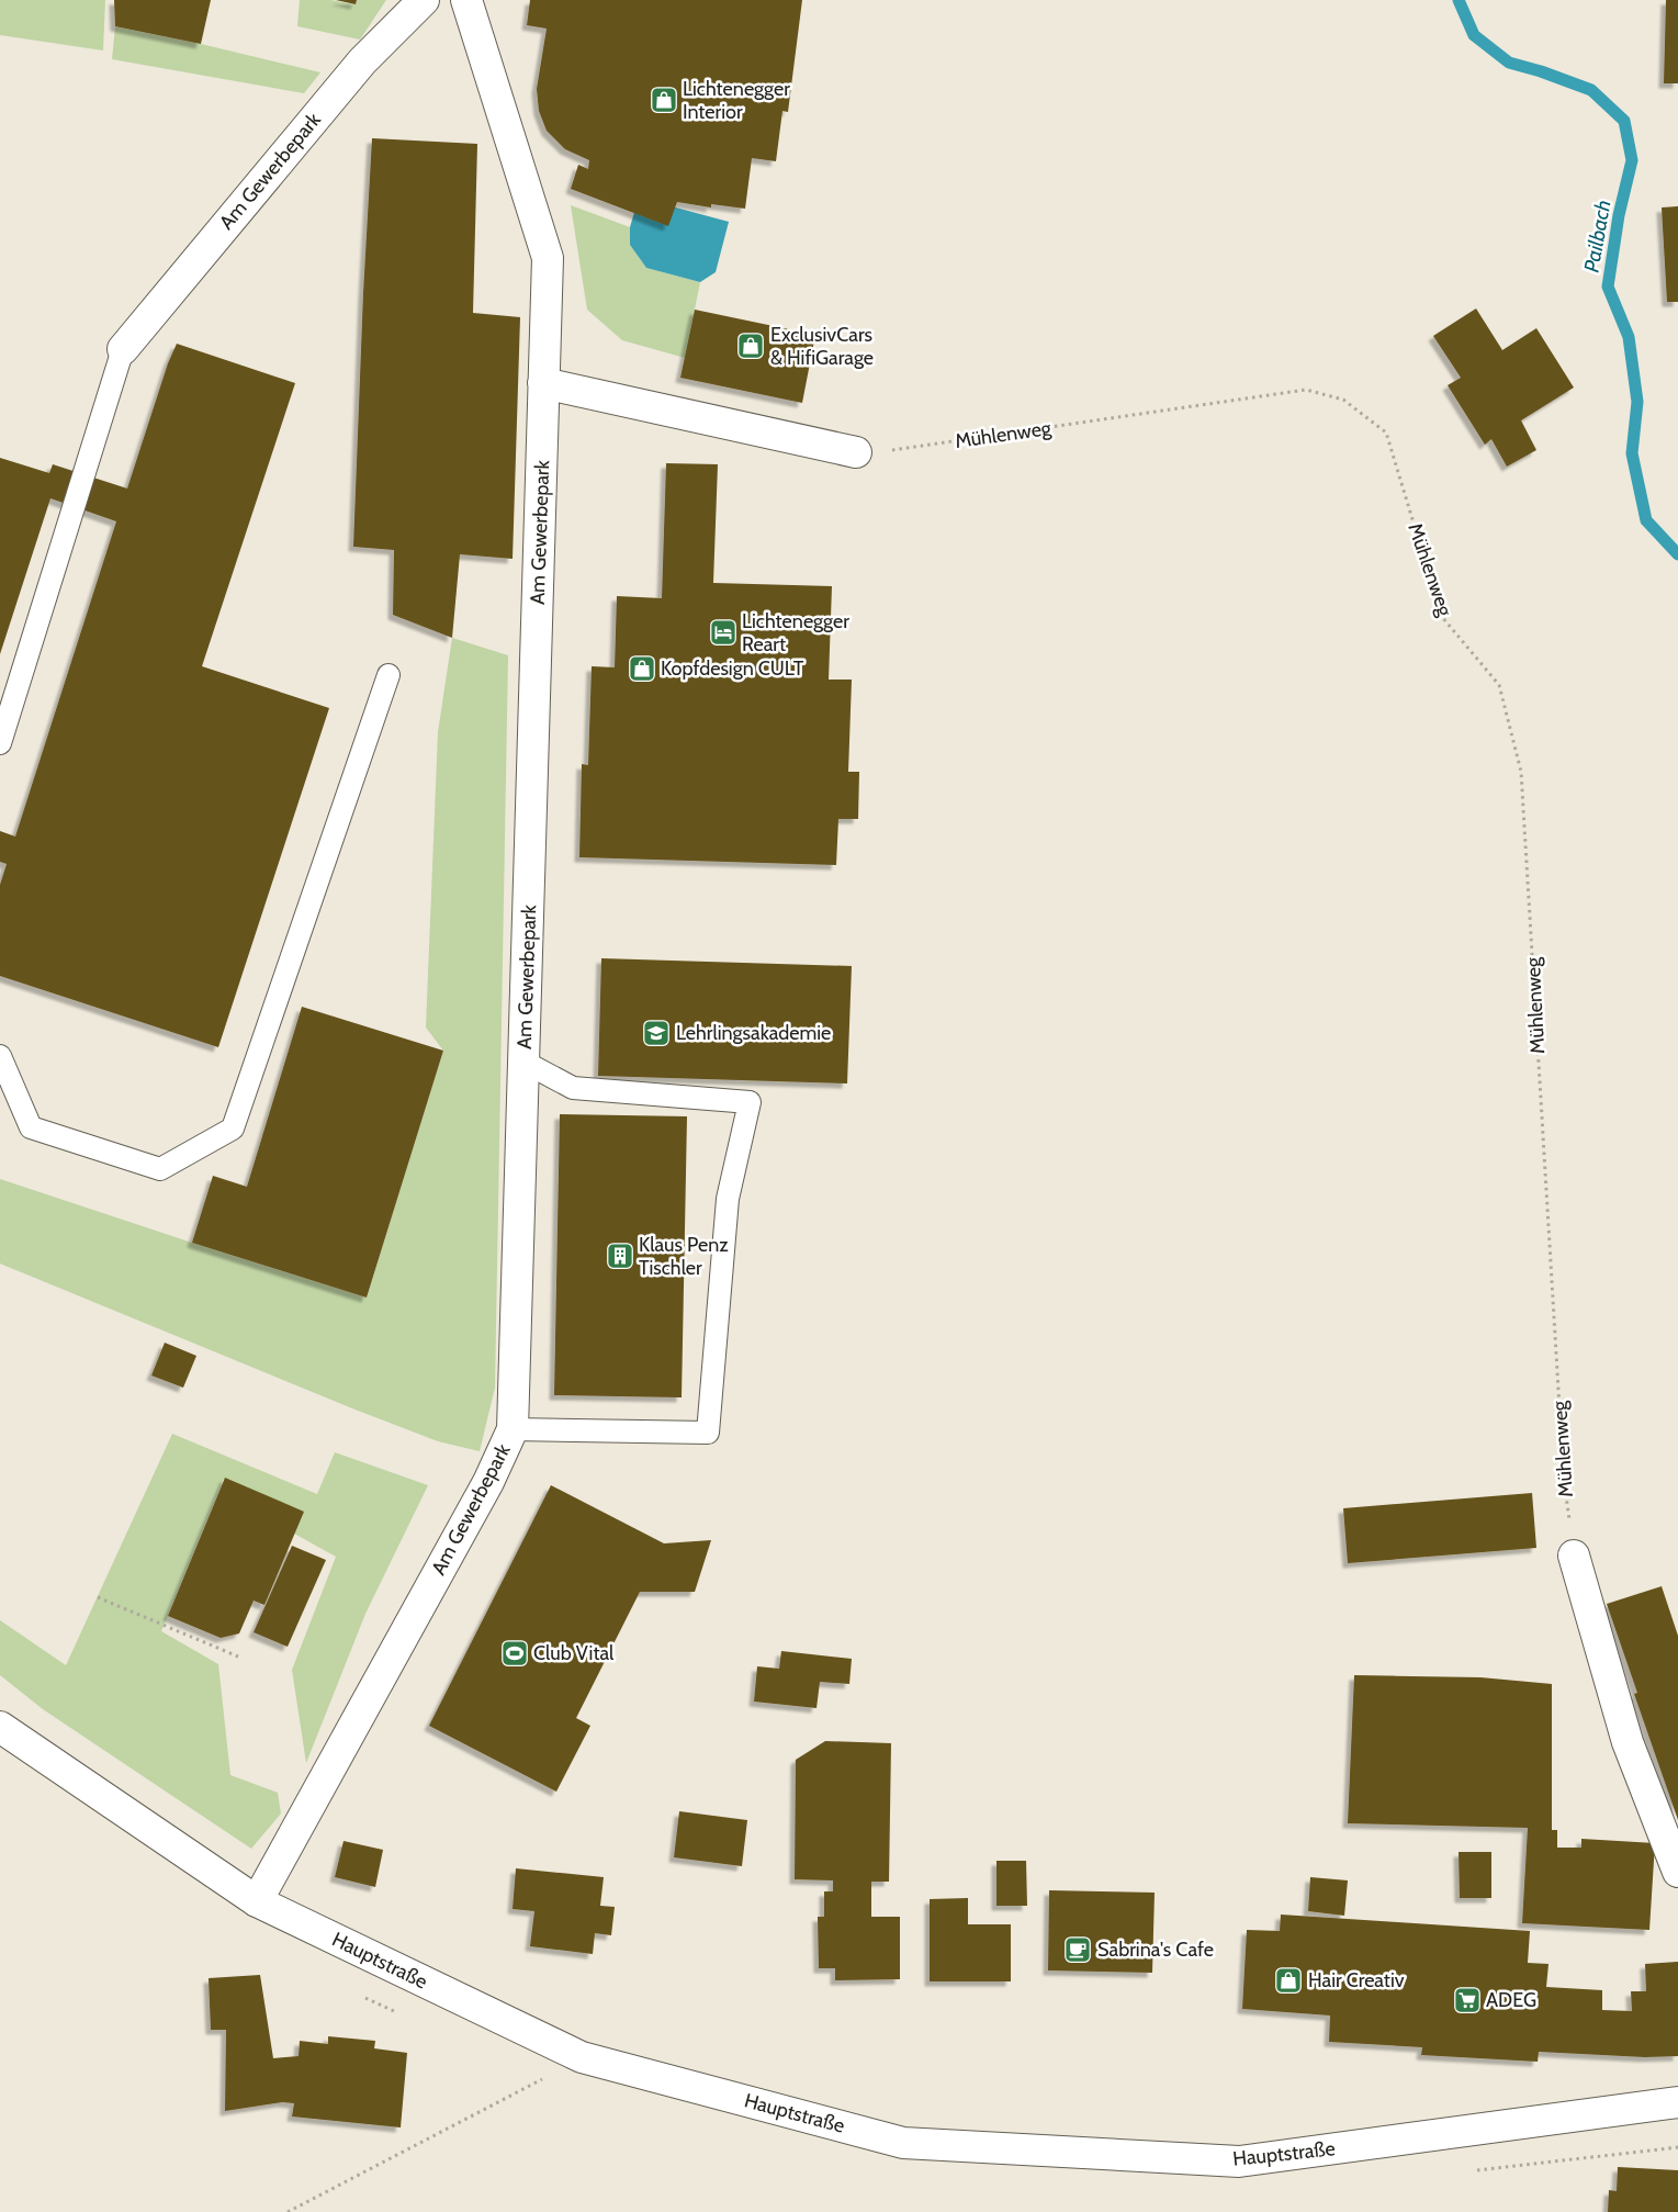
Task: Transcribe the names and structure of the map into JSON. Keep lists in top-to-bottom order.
{
  "streets": {
    "street": ["Am Gewerbepark", "Hauptstraße"],
    "path": ["Mühlenweg"]
  },
  "crossings": [
    ["Am Gewerbepark", "Hauptstraße"]
  ],
  "water": ["Pailbach"],
  "places": {
    "shop": [
      "Lichtenegger Interior",
      "ExclusivCars & HifiGarage",
      "Kopfdesign CULT",
      "Hair Creativ"
    ],
    "hotel": ["Lichtenegger Reart"],
    "school or university": ["Lehrlingsakademie"],
    "building": ["Klaus Penz Tischler"],
    "sports": ["Club Vital"],
    "cafe": ["Sabrina's Cafe"],
    "supermarket": ["ADEG"]
  }
}
